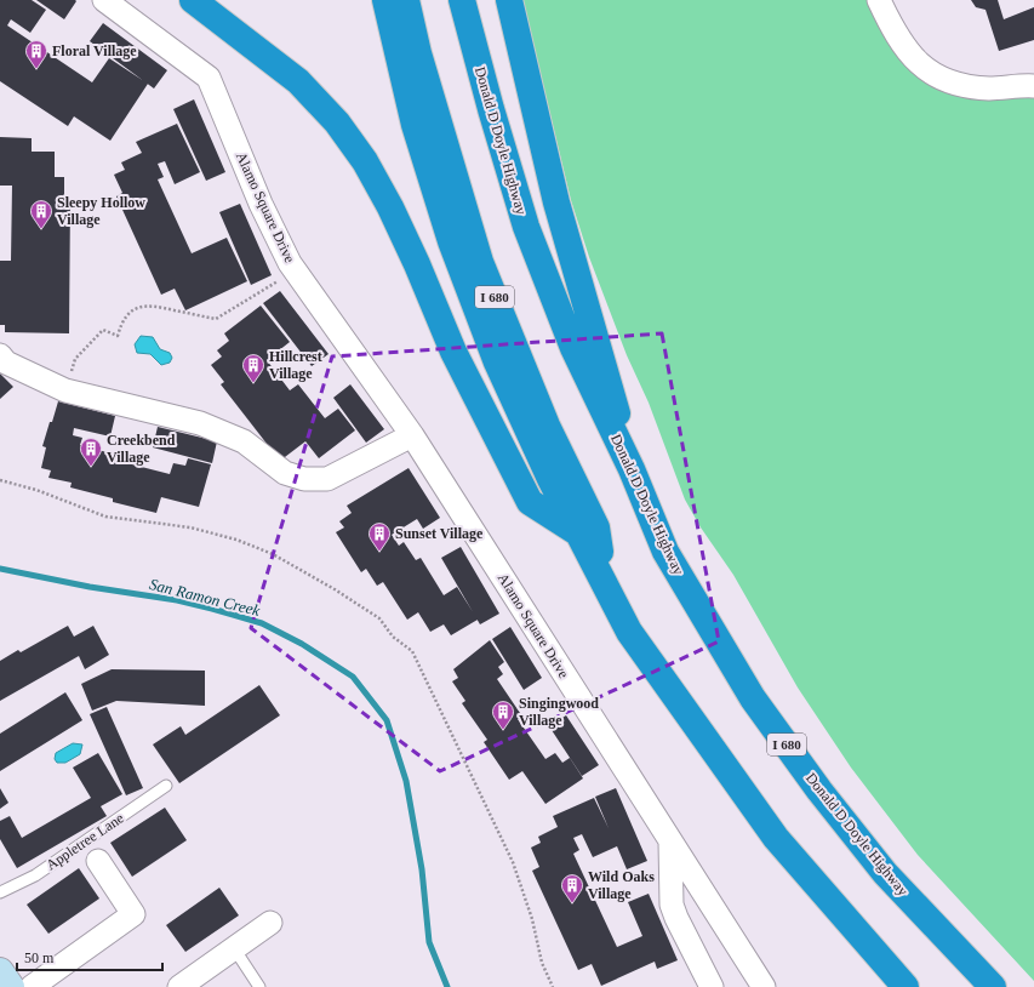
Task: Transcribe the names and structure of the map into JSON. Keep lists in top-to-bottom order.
{
  "streets": {
    "highway": ["Donald D Doyle Highway", "I 680"],
    "street": ["Alamo Square Drive"],
    "lane": ["Appletree Lane"]
  },
  "water": ["San Ramon Creek"],
  "places": {
    "building": [
      "Floral Village",
      "Sleepy Hollow Village",
      "Hillcrest Village",
      "Creekbend Village",
      "Sunset Village",
      "Singingwood Village",
      "Wild Oaks Village"
    ]
  },
  "scale_bar": "50 m"
}
